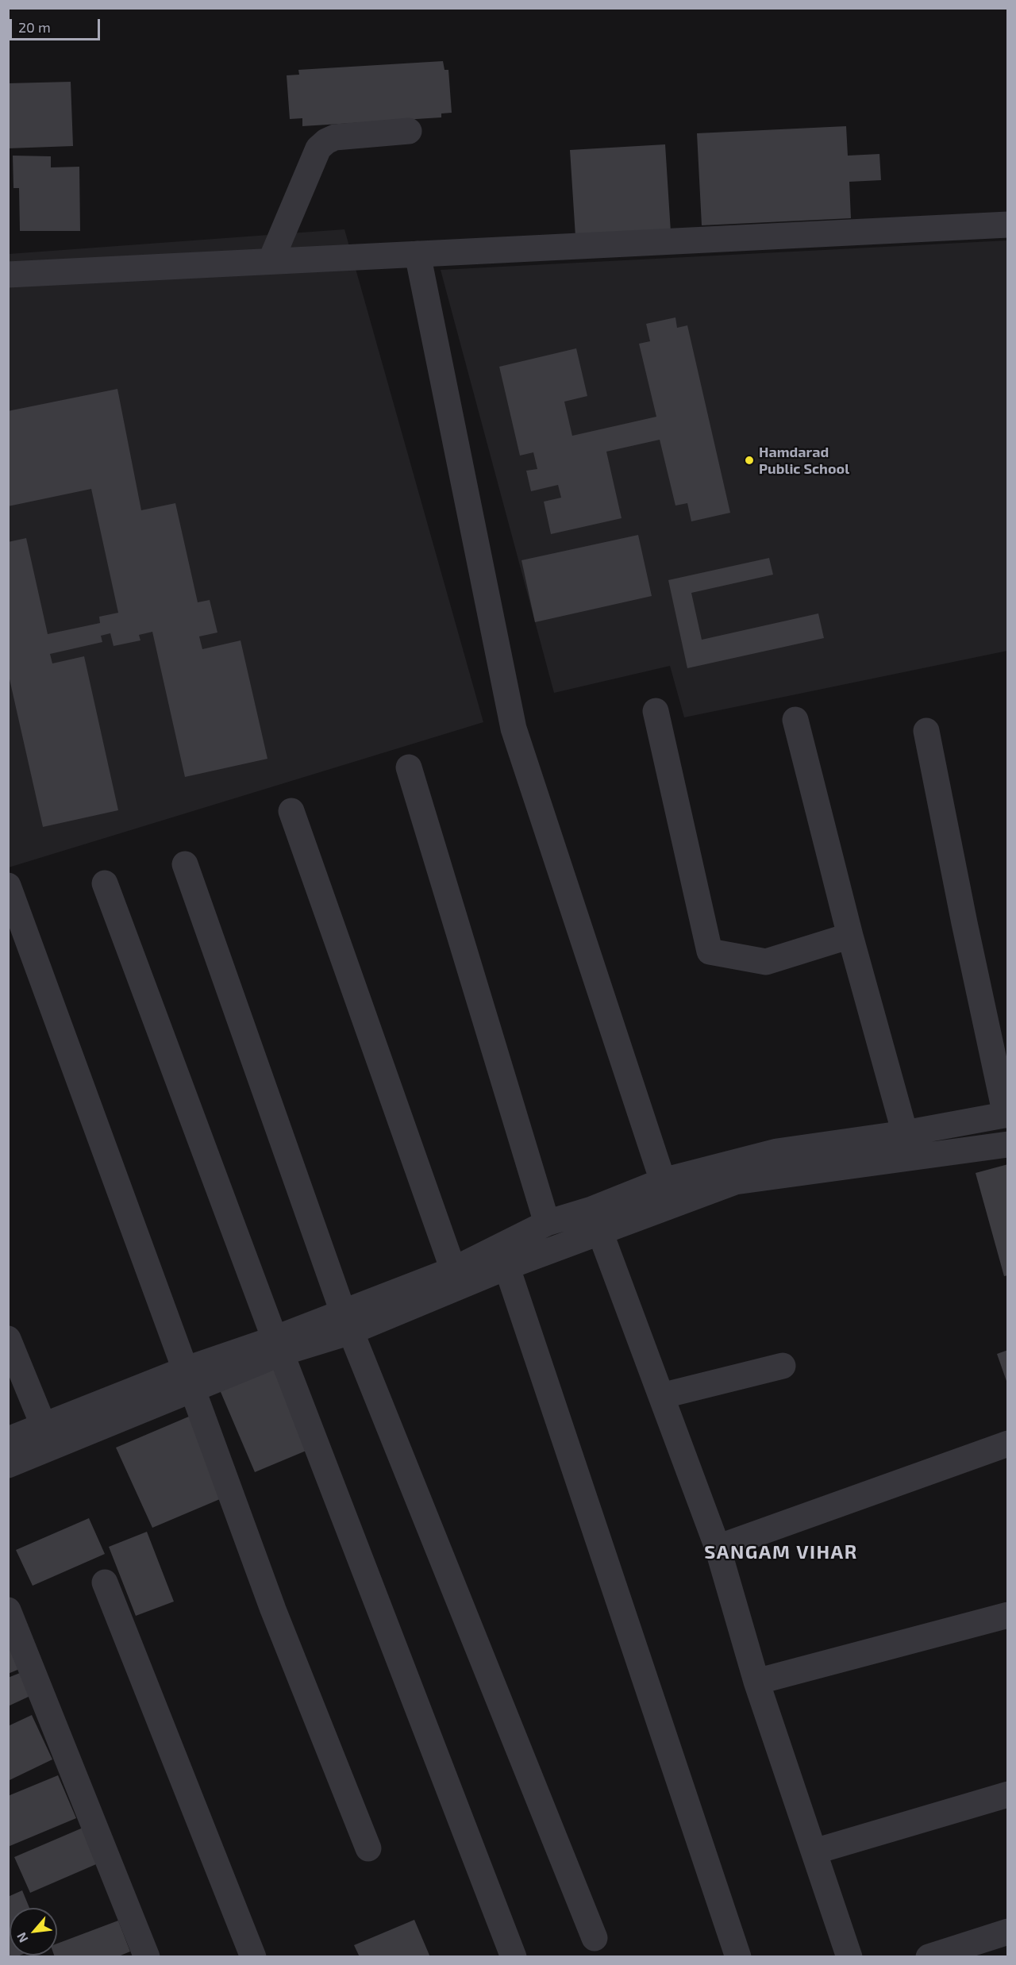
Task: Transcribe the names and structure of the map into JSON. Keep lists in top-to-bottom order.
{
  "districts": ["SANGAM VIHAR"],
  "places": ["Hamdarad Public School"],
  "scale_bar": "20 m",
  "north": "bottom left"
}
